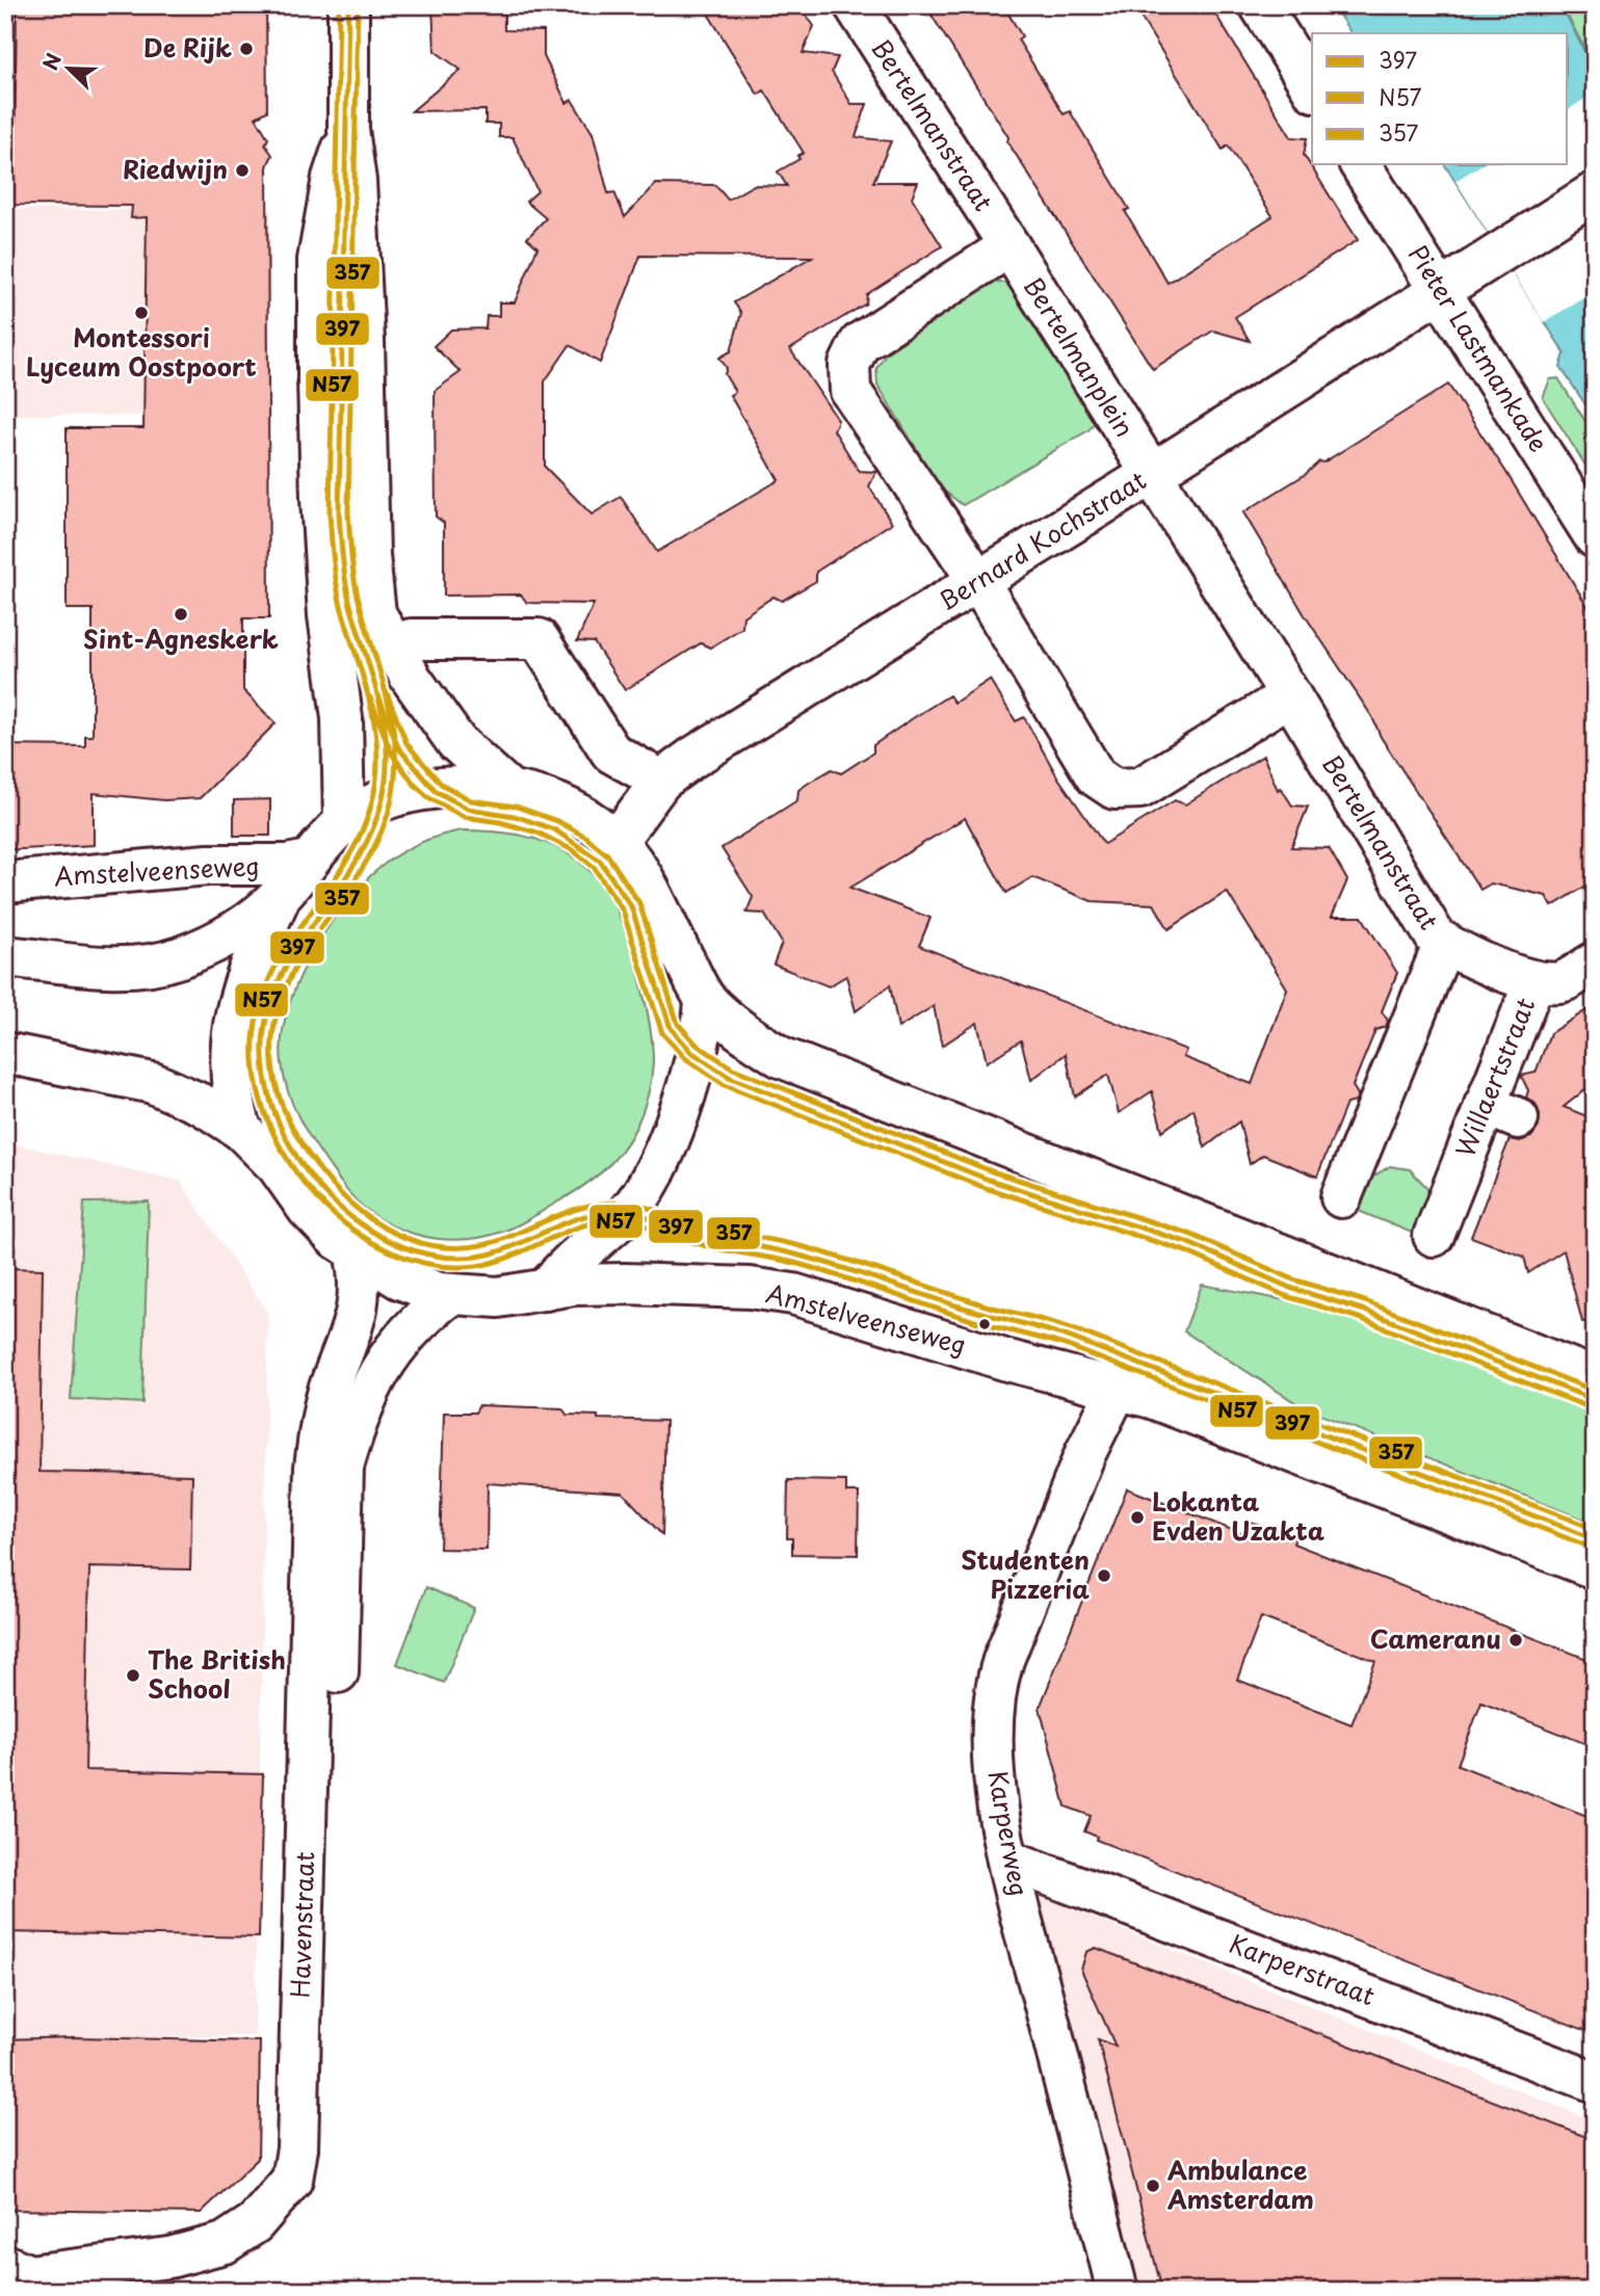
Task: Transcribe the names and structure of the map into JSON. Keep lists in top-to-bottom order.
{
  "streets": {
    "street": [
      "Bertelmanstraat",
      "Pieter Lastmankade",
      "Bertelmanplein",
      "Bernard Kochstraat",
      "Amstelveenseweg",
      "Willaertstraat",
      "Karperweg",
      "Havenstraat",
      "Karperstraat"
    ]
  },
  "crossings": [
    ["Bertelmanstraat", "Bertelmanplein"],
    ["Bertelmanstraat", "Willaertstraat"],
    ["Pieter Lastmankade", "Bernard Kochstraat"],
    ["Bertelmanplein", "Bernard Kochstraat"],
    ["Bernard Kochstraat", "Amstelveenseweg"],
    ["Amstelveenseweg", "Karperweg"],
    ["Amstelveenseweg", "Havenstraat"],
    ["Karperweg", "Karperstraat"]
  ],
  "places": [
    "De Rijk",
    "Riedwijn",
    "Montessori Lyceum Oostpoort",
    "Sint-Agneskerk",
    "Lokanta Evden Uzakta",
    "Studenten Pizzeria",
    "Cameranu",
    "The British School",
    "Ambulance Amsterdam"
  ],
  "lines": ["transit line 397", "transit line N57", "transit line 357"],
  "legend": ["397", "N57", "357"],
  "north": "top left"
}
